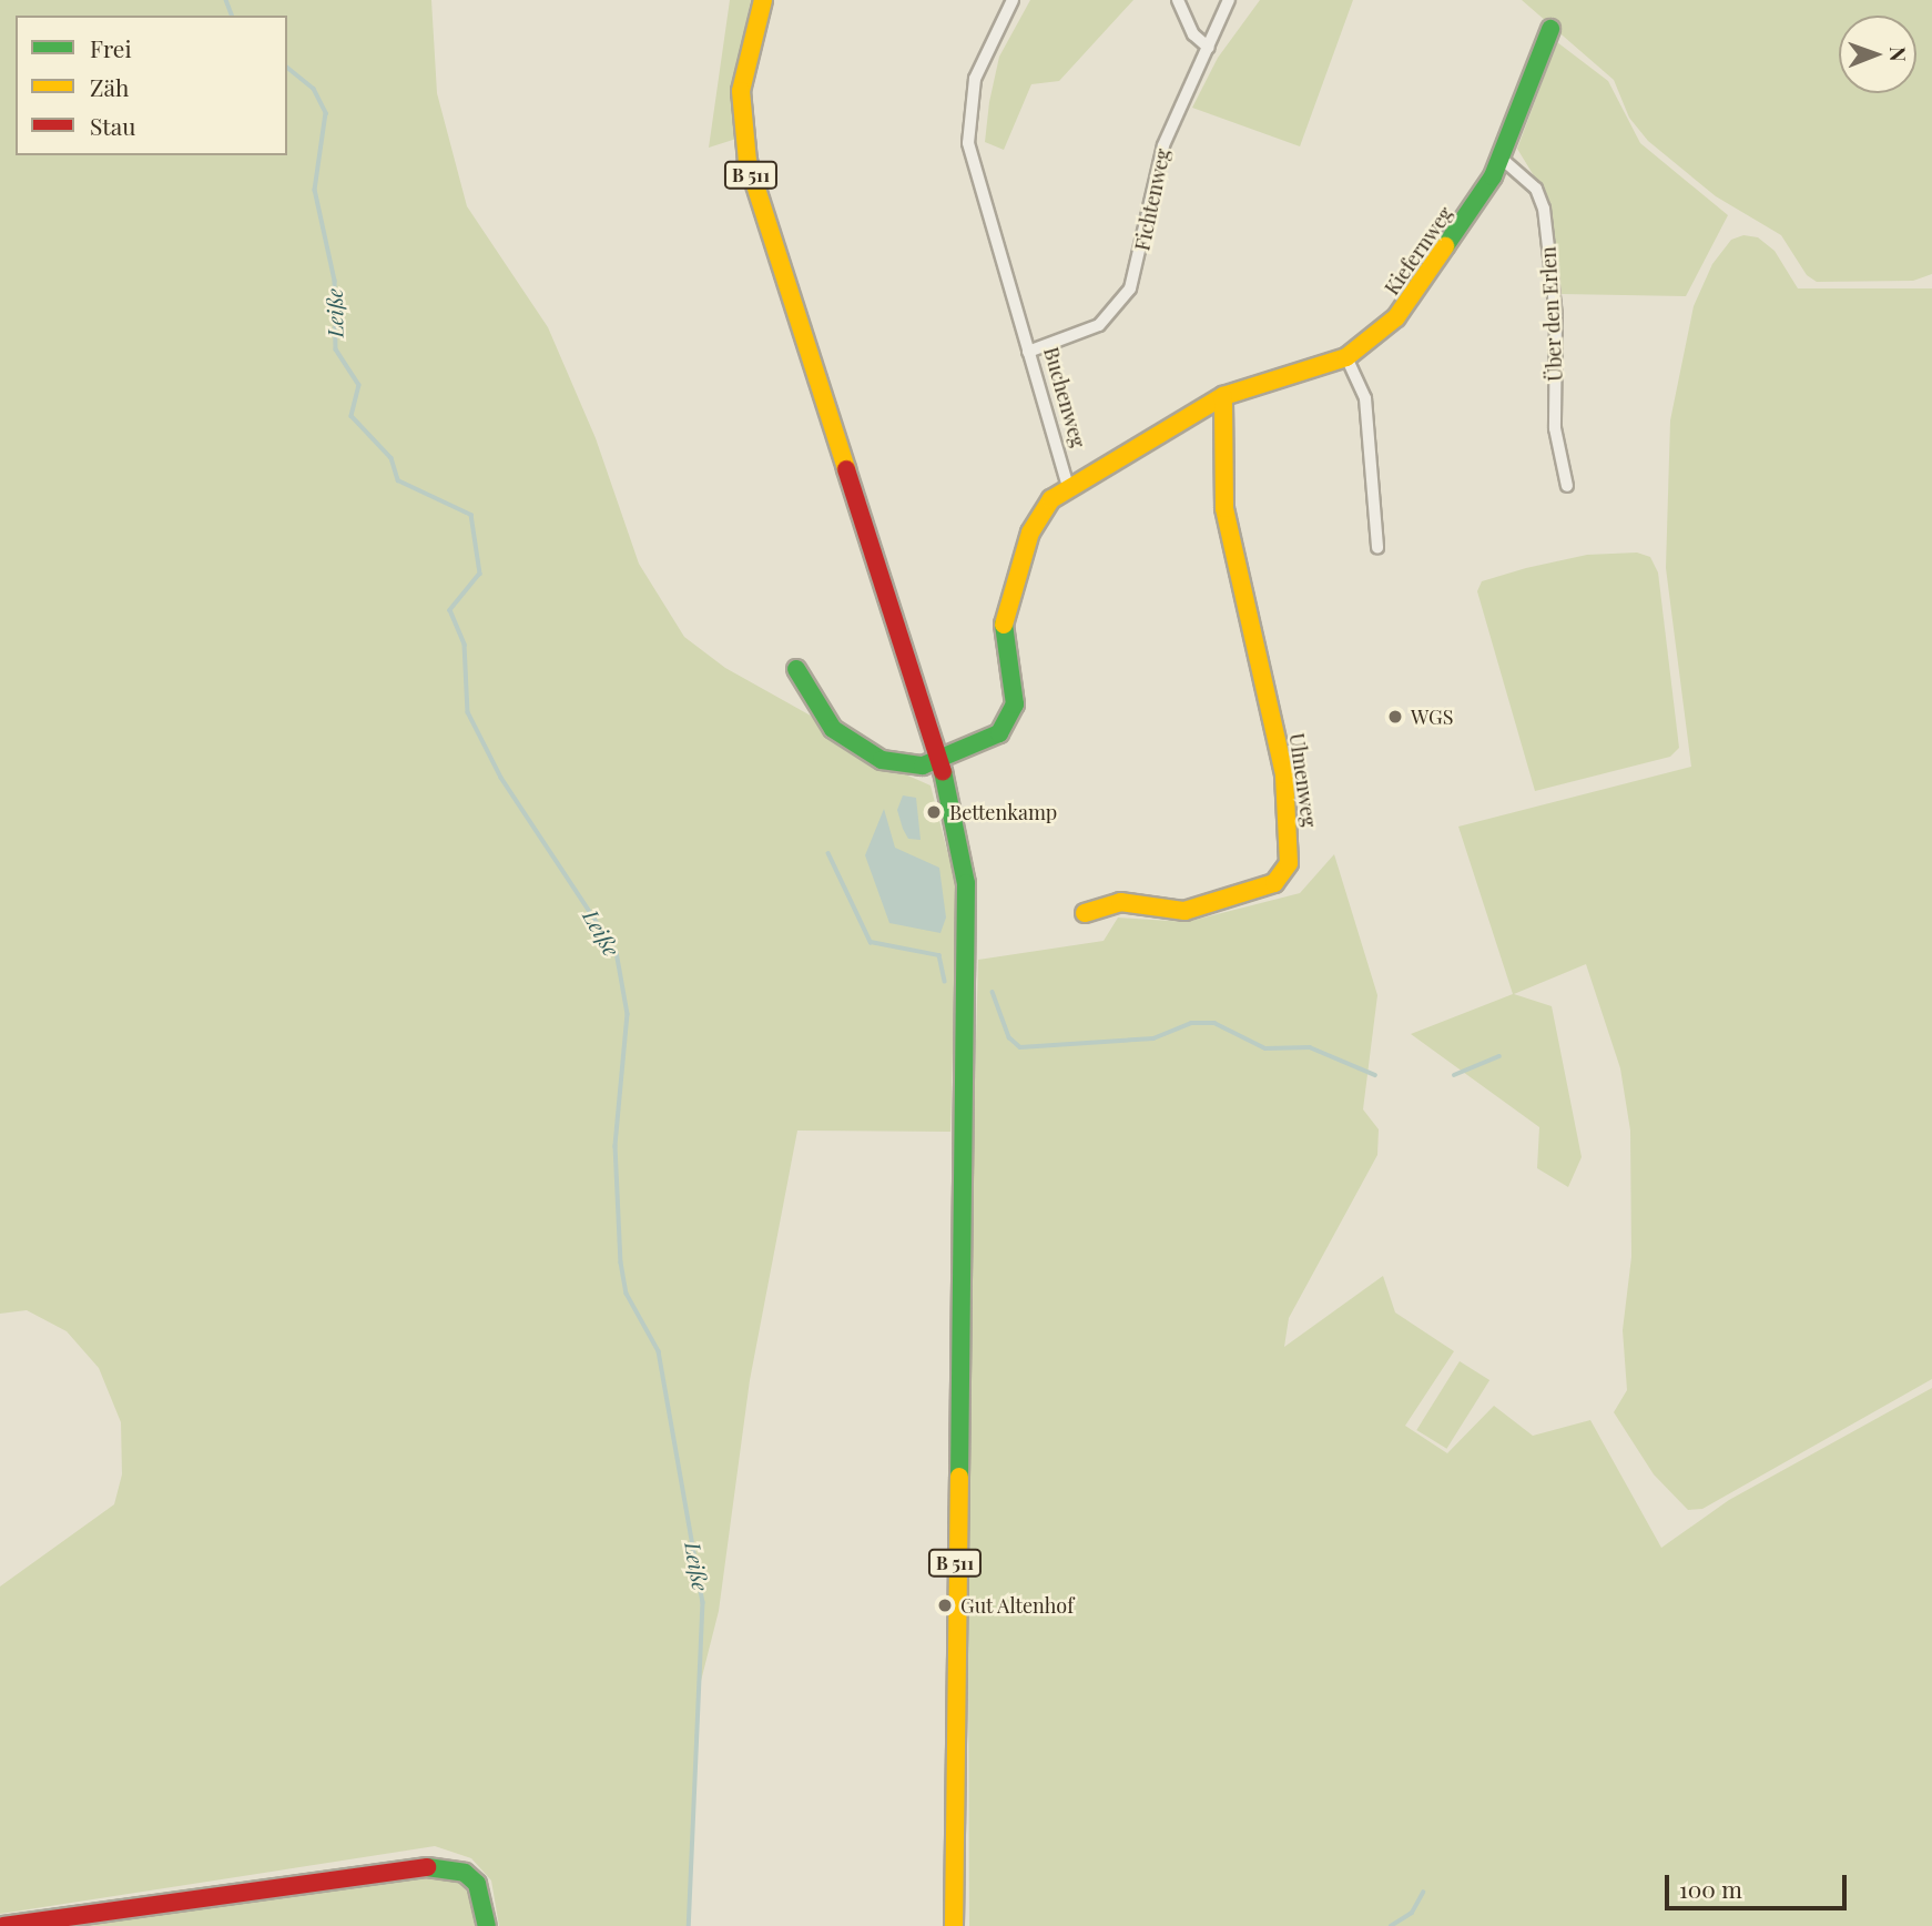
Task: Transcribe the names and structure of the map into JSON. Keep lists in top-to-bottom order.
{
  "streets": {
    "street": [
      "B 511",
      "Fichtenweg",
      "Kiefernweg",
      "Über den Erlen",
      "Buchenweg",
      "Ulmenweg"
    ]
  },
  "crossings": [
    ["Fichtenweg", "Buchenweg"],
    ["Kiefernweg", "Über den Erlen"],
    ["Kiefernweg", "Buchenweg"],
    ["Kiefernweg", "Ulmenweg"]
  ],
  "water": ["Leiße"],
  "places": ["WGS", "Bettenkamp", "Gut Altenhof"],
  "legend": ["Frei", "Zäh", "Stau"],
  "scale_bar": "100 m",
  "north": "right"
}
